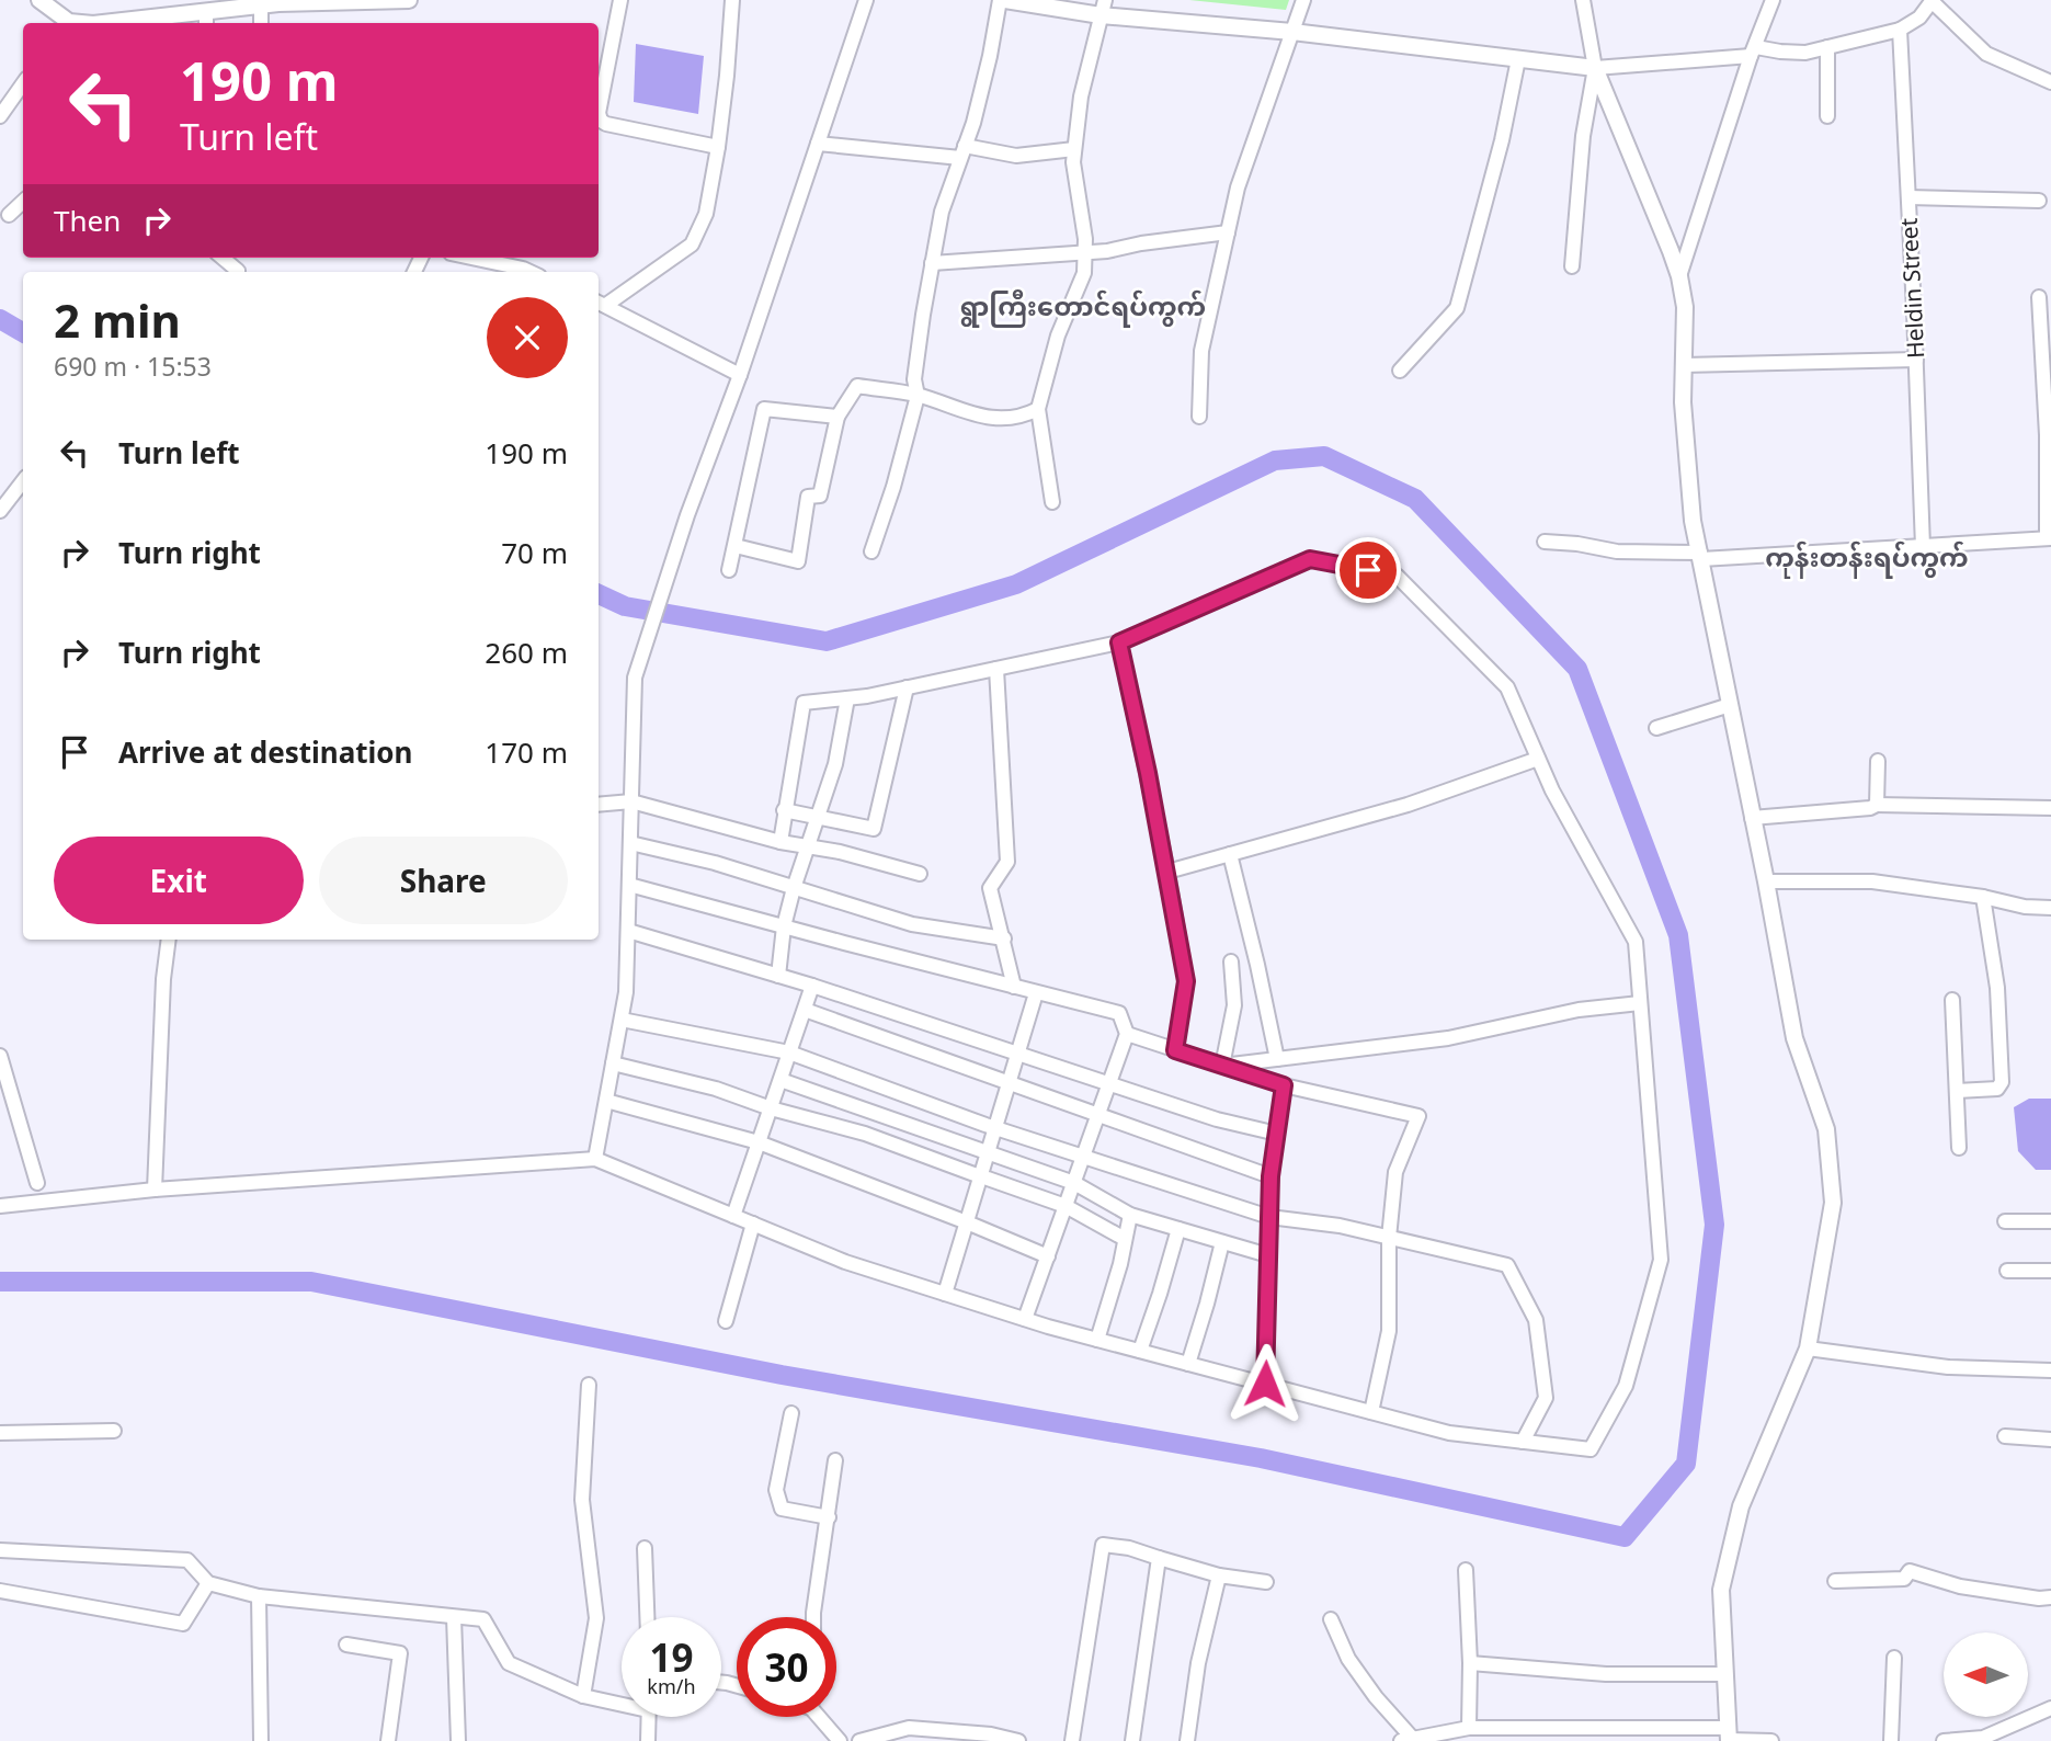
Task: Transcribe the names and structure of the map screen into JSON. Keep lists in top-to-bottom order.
{
  "streets": {
    "street": ["Heldin Street"]
  },
  "districts": ["ရွာကြီးတောင်ရပ်ကွက်", "ကုန်းတန်းရပ်ကွက်"],
  "north": "left",
  "page": {
    "turn": ["190 m", "Turn left"],
    "then": "Then",
    "heading": ["2 min", "690 m · 15:53"],
    "list": [
      {
        "name": "Turn left",
        "value": "190 m"
      },
      {
        "name": "Turn right",
        "value": "70 m"
      },
      {
        "name": "Turn right",
        "value": "260 m"
      },
      {
        "name": "Arrive at destination",
        "value": "170 m"
      }
    ],
    "buttons": ["Exit", "Share"],
    "speed": "19 km/h",
    "limit": "30"
  }
}
